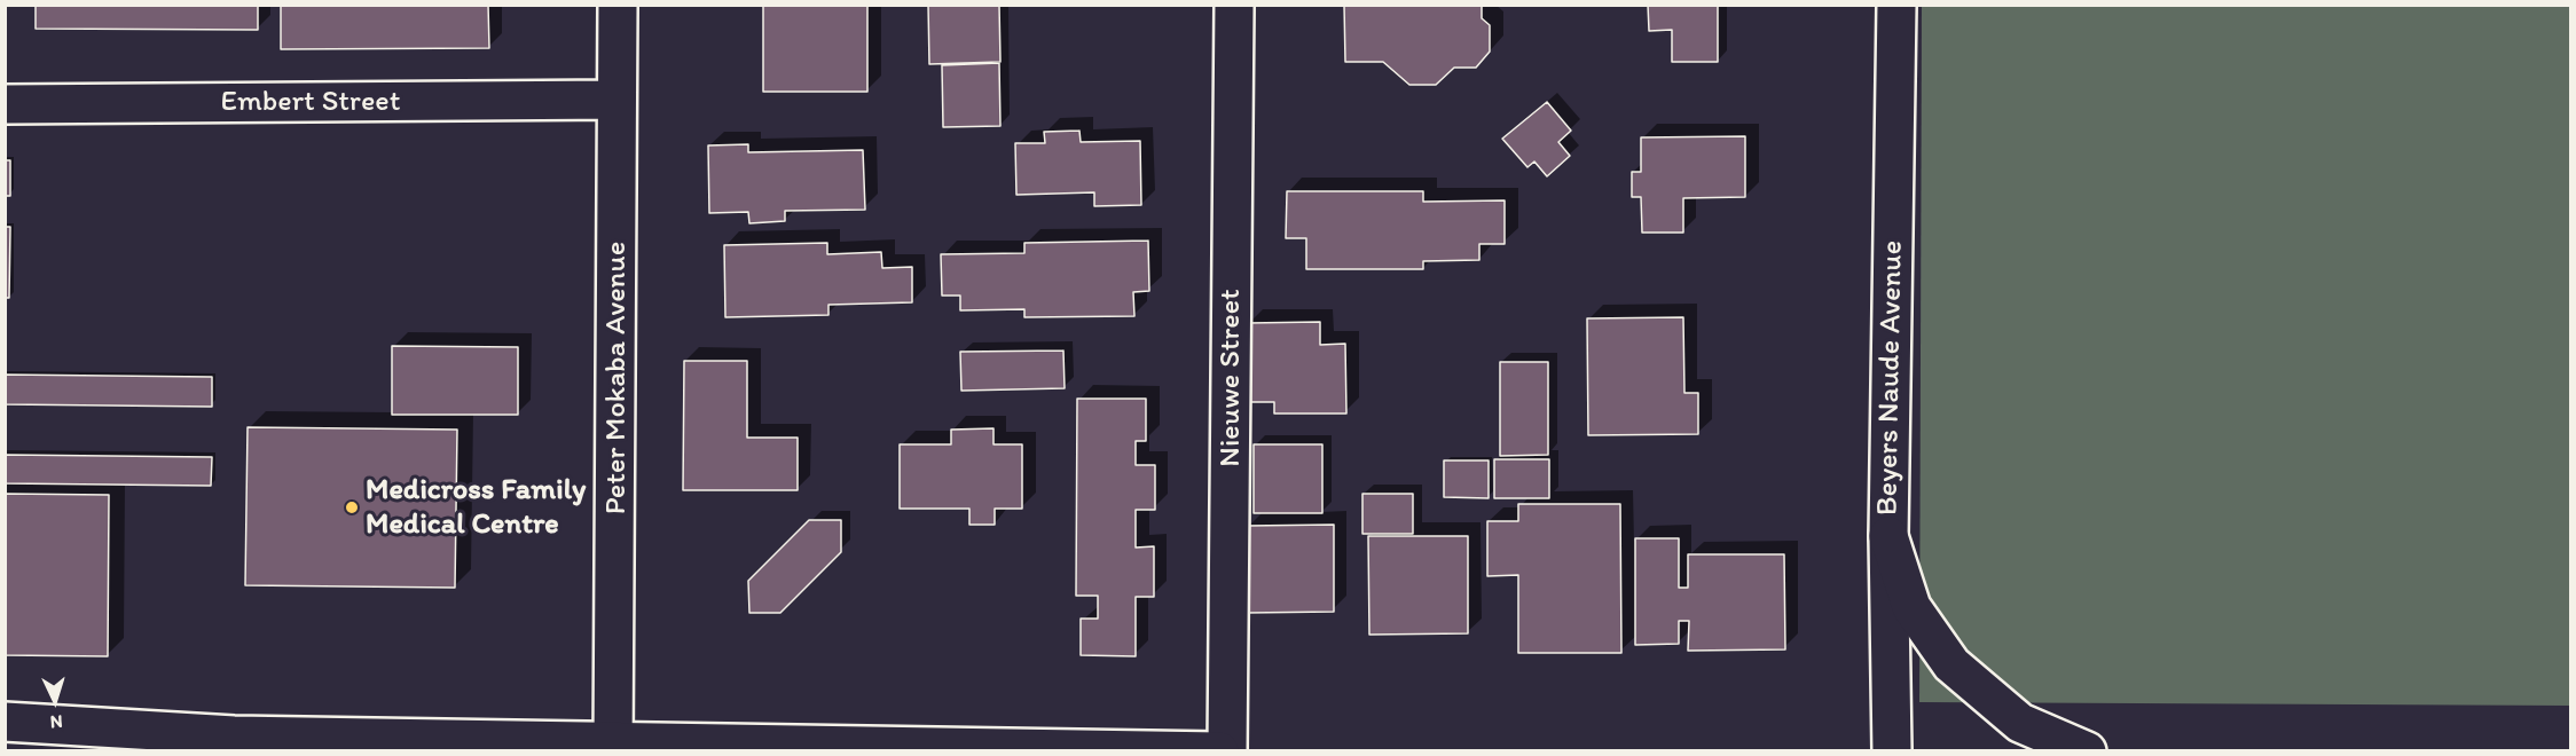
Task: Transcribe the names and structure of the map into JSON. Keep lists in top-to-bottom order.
{
  "streets": {
    "street": [
      "Embert Street",
      "Peter Mokaba Avenue",
      "Nieuwe Street",
      "Beyers Naude Avenue"
    ]
  },
  "crossings": [
    ["Embert Street", "Peter Mokaba Avenue"]
  ],
  "places": ["Medicross Family Medical Centre"],
  "north": "bottom"
}
